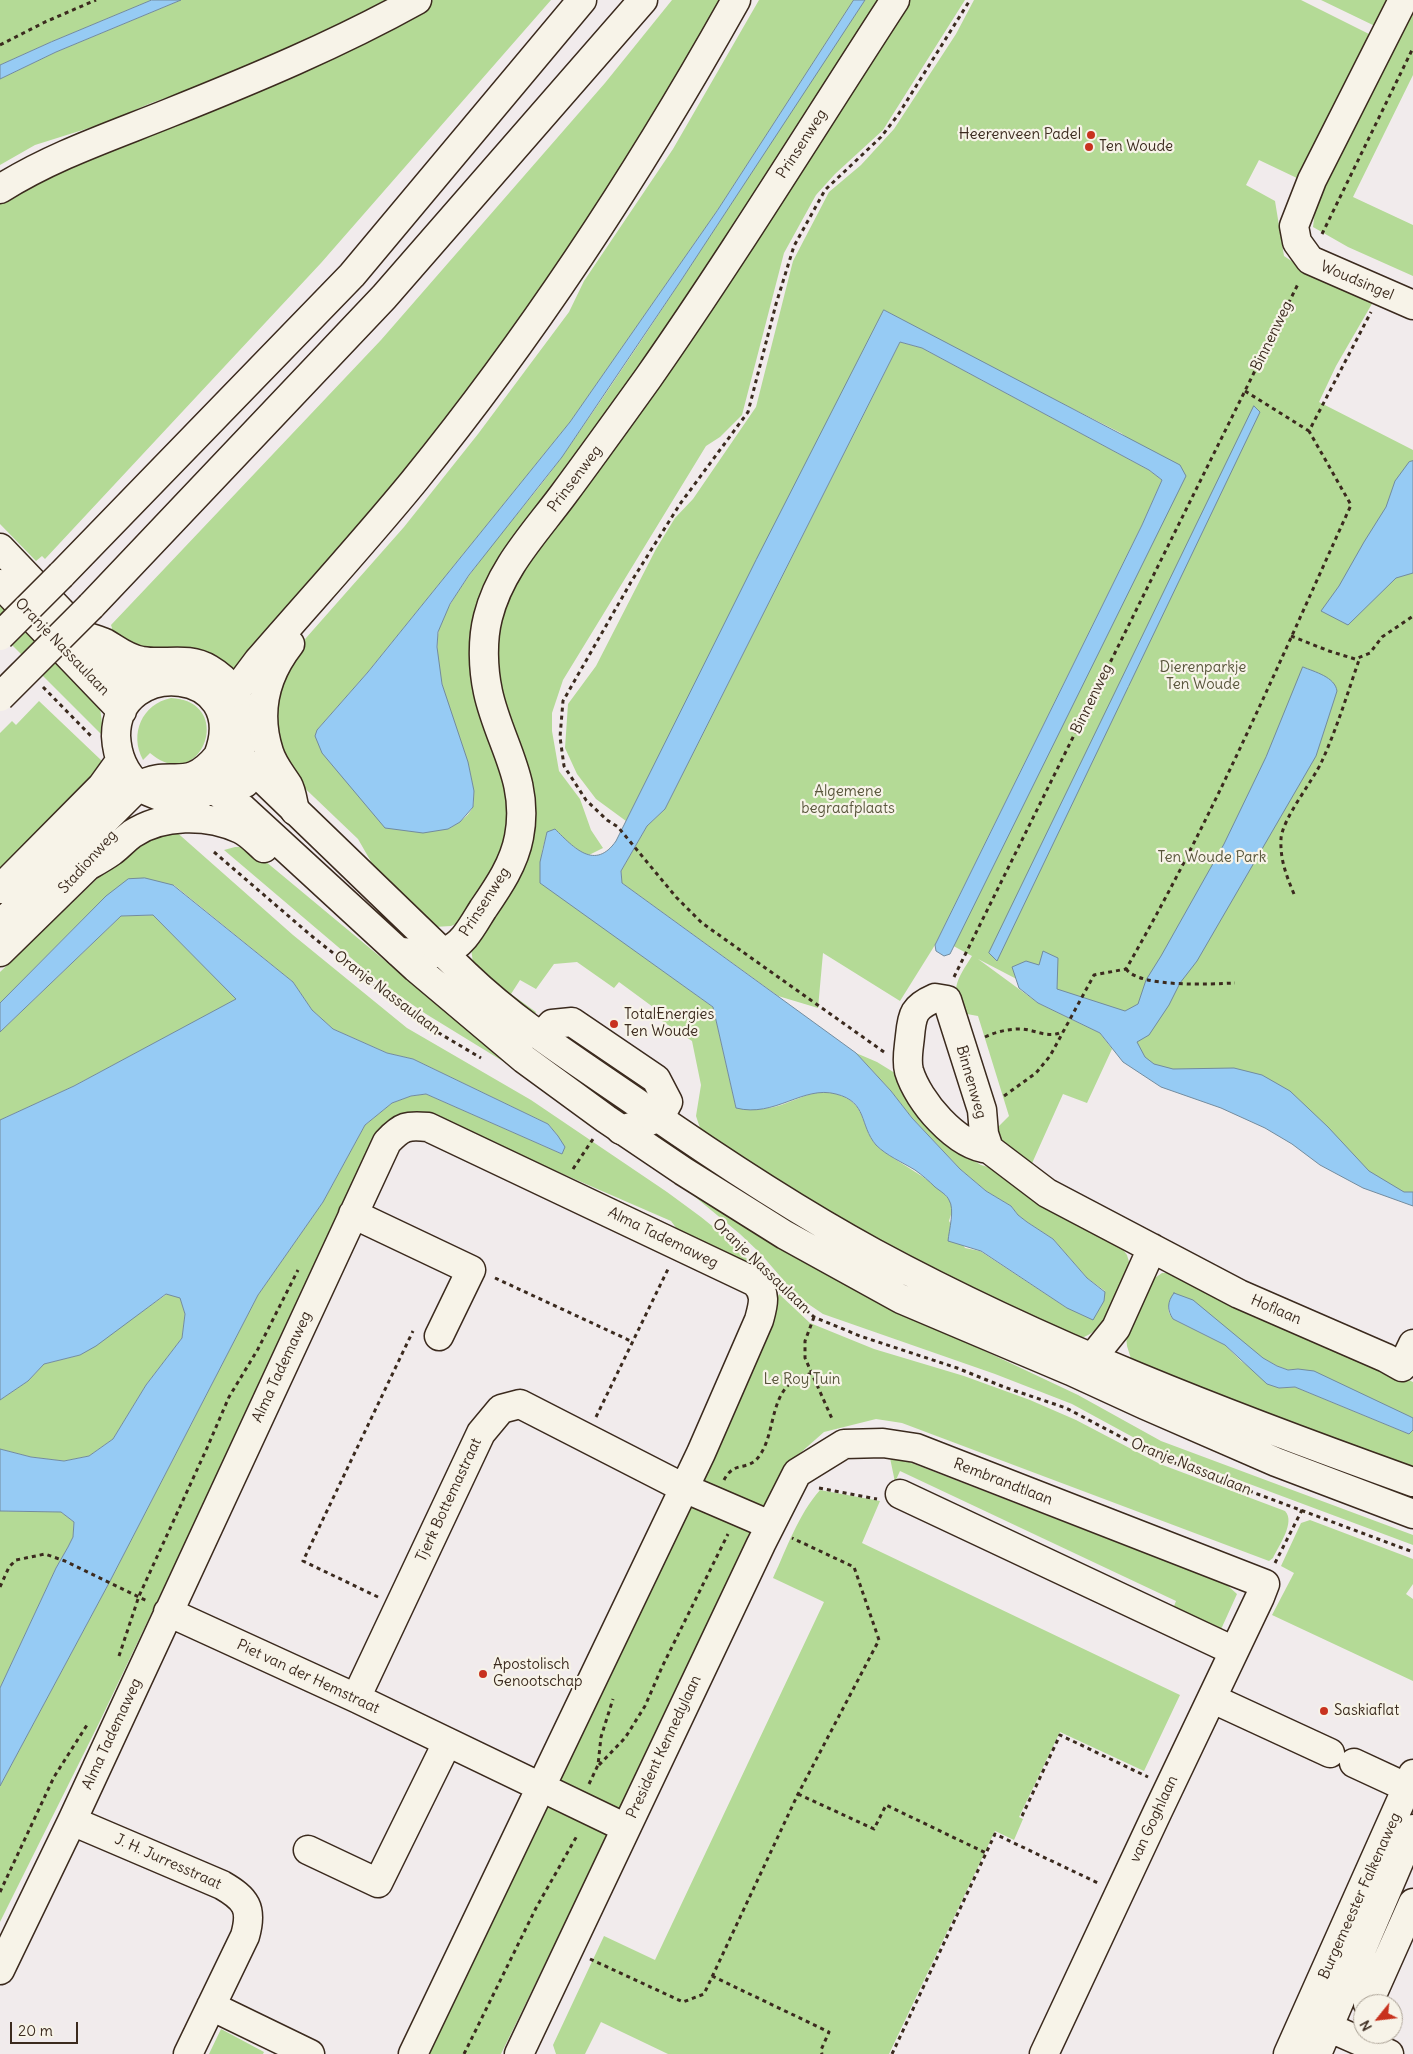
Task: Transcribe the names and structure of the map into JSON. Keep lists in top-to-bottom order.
{
  "streets": {
    "main road": [
      "Prinsenweg",
      "Woudsingel",
      "Binnenweg",
      "Oranje Nassaulaan",
      "Stadionweg",
      "Alma Tademaweg",
      "Hoflaan",
      "Rembrandtlaan",
      "Tjerk Bottemastraat",
      "Piet van der Hemstraat",
      "President Kennedylaan",
      "van Goghlaan",
      "J. H. Jurresstraat",
      "Burgemeester Falkenaweg"
    ]
  },
  "crossings": [
    ["Prinsenweg", "Oranje Nassaulaan"],
    ["Woudsingel", "Binnenweg"],
    ["Binnenweg", "Hoflaan"],
    ["Oranje Nassaulaan", "Stadionweg"],
    ["Oranje Nassaulaan", "Alma Tademaweg"],
    ["Alma Tademaweg", "Piet van der Hemstraat"],
    ["Alma Tademaweg", "J. H. Jurresstraat"],
    ["Rembrandtlaan", "President Kennedylaan"],
    ["Rembrandtlaan", "van Goghlaan"],
    ["Tjerk Bottemastraat", "Piet van der Hemstraat"],
    ["Piet van der Hemstraat", "President Kennedylaan"]
  ],
  "parks": [
    "Dierenparkje Ten Woude",
    "Algemene begraafplaats",
    "Ten Woude Park",
    "Le Roy Tuin"
  ],
  "places": [
    "Heerenveen Padel",
    "Ten Woude",
    "TotalEnergies Ten Woude",
    "Apostolisch Genootschap",
    "Saskiaflat"
  ],
  "scale_bar": "20 m",
  "north": "bottom left"
}
